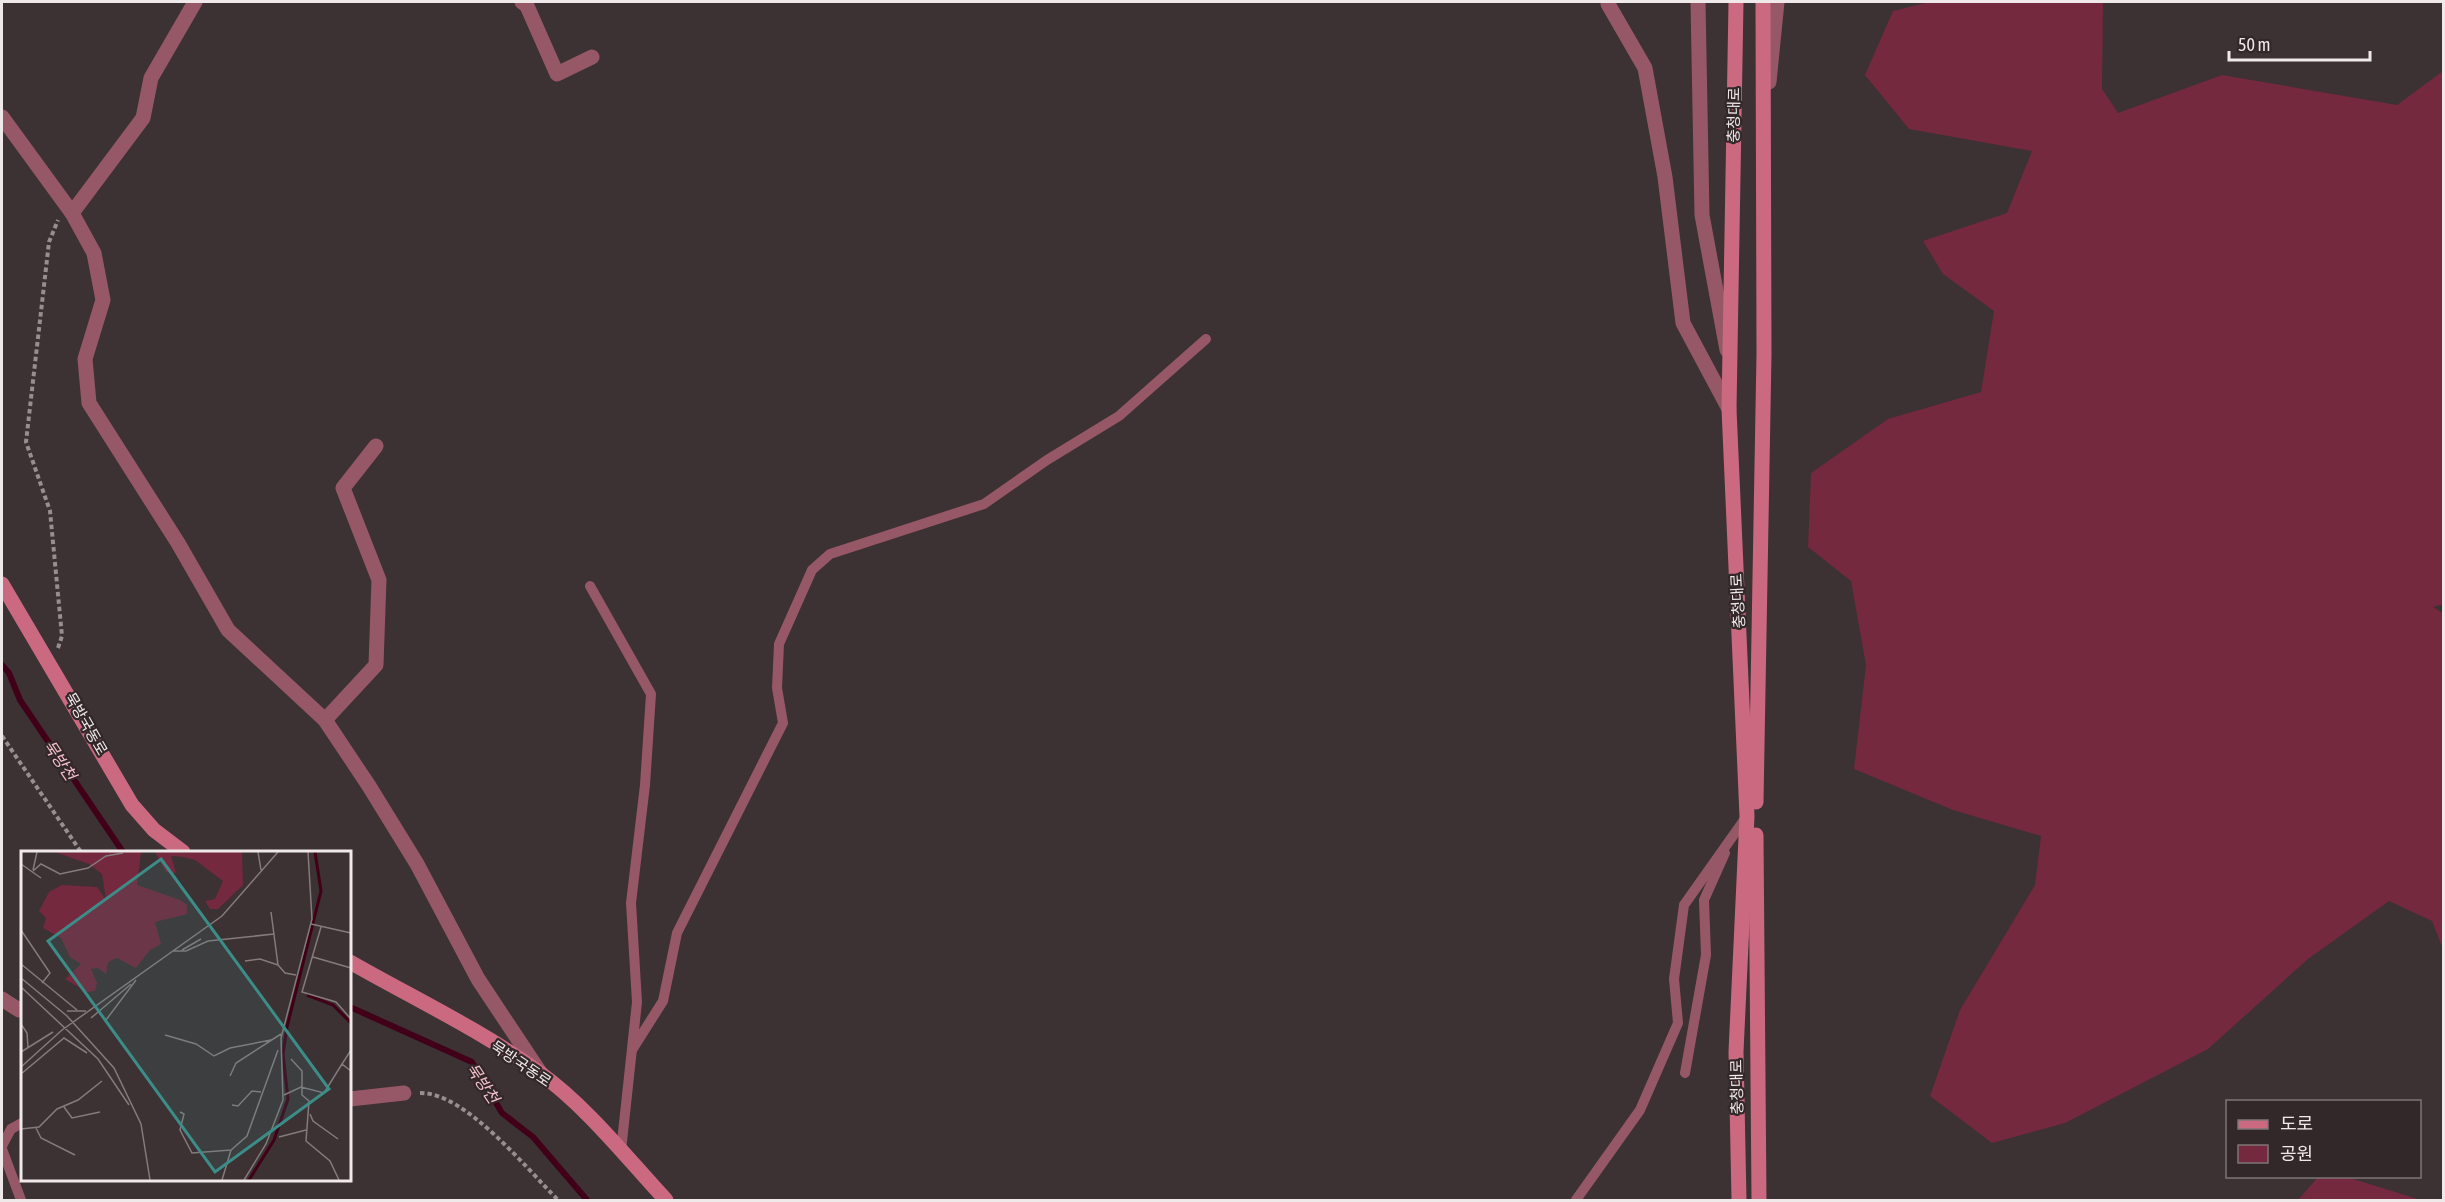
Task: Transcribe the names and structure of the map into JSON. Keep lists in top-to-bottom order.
{
  "streets": {
    "main road": ["충청대로", "묵방국동로"]
  },
  "water": ["묵방천"],
  "legend": ["도로", "공원"],
  "scale_bar": "50 m"
}
